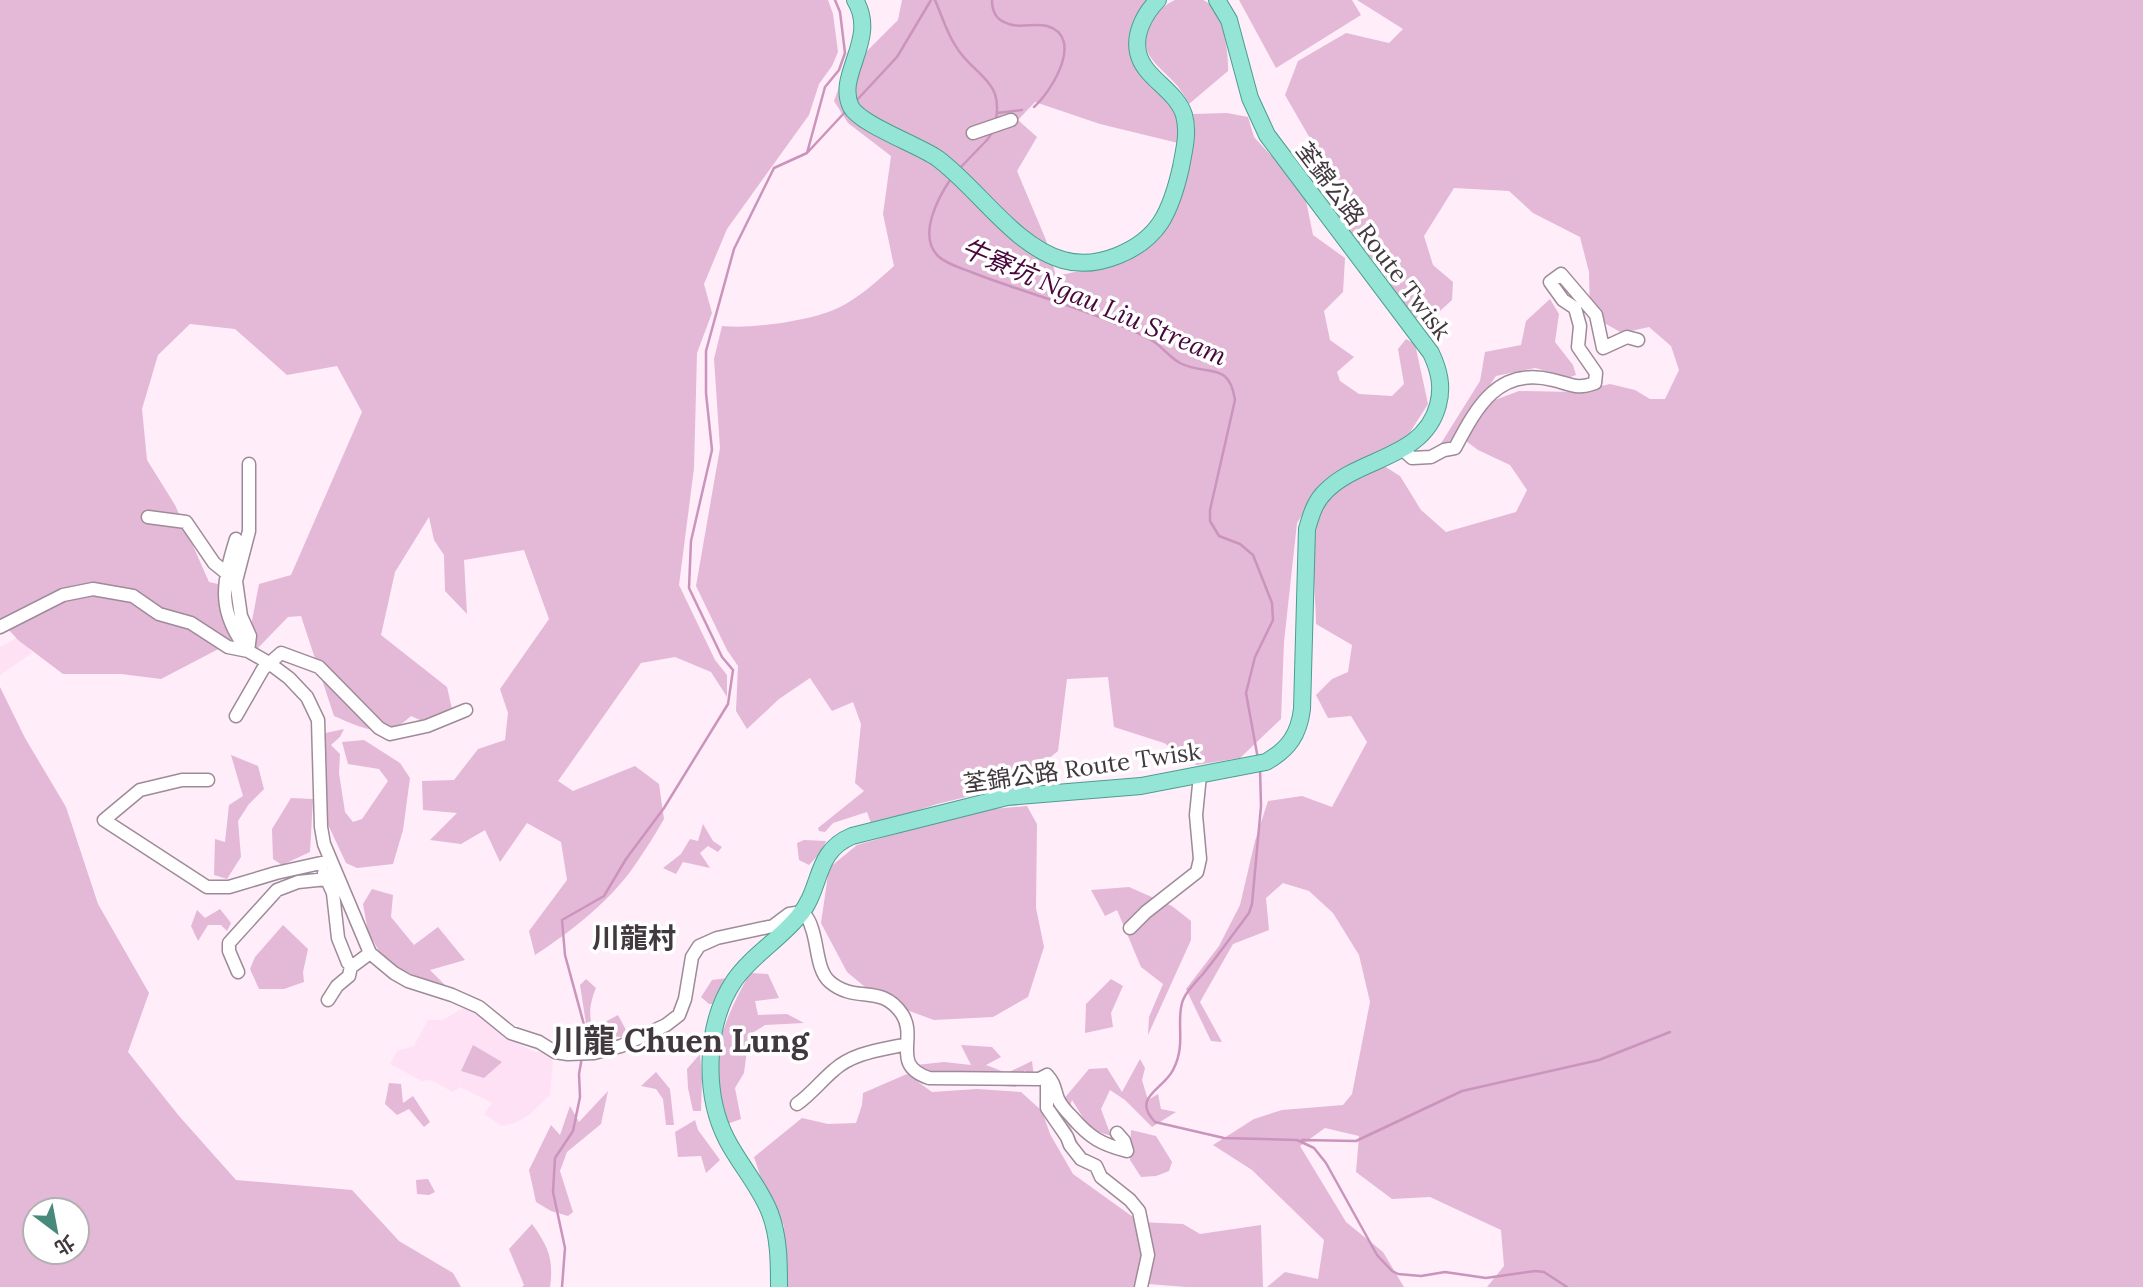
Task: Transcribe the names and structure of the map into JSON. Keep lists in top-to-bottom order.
{
  "streets": {
    "main road": ["荃錦公路 Route Twisk"]
  },
  "districts": ["川龍村", "川龍 Chuen Lung"],
  "water": ["牛寮坑 Ngau Liu Stream"],
  "north": "bottom right"
}
